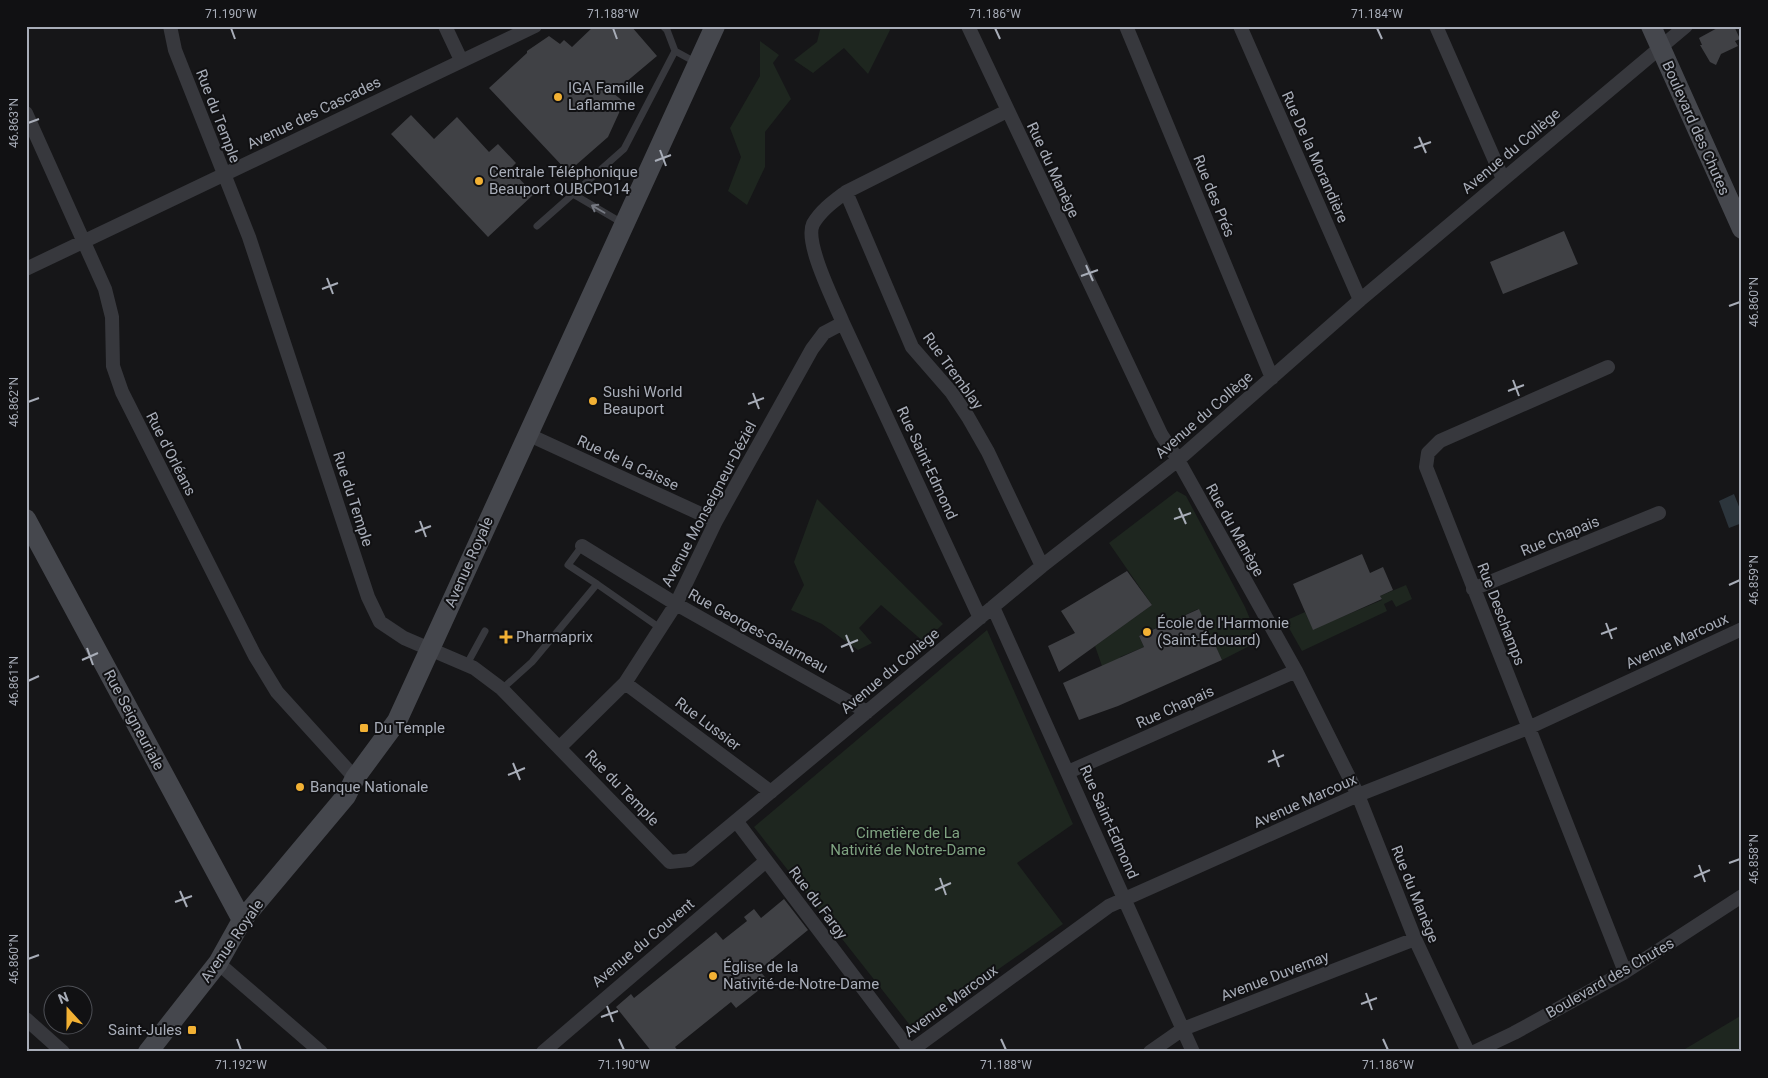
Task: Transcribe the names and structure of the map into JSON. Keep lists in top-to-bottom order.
{
  "streets": {
    "main road": ["Boulevard des Chutes", "Avenue Royale", "Rue Seigneuriale"],
    "street": [
      "Avenue des Cascades",
      "Rue du Temple",
      "Avenue du Collège",
      "Rue De la Morandière",
      "Rue du Manège",
      "Rue des Prés",
      "Rue Tremblay",
      "Rue d'Orléans",
      "Rue de la Caisse",
      "Rue Saint-Edmond",
      "Avenue Monseigneur-Déziel",
      "Rue Chapais",
      "Rue Deschamps",
      "Rue Georges-Galarneau",
      "Avenue Marcoux",
      "Rue Lussier",
      "Rue du Fargy",
      "Avenue du Couvent",
      "Avenue Duvernay"
    ]
  },
  "crossings": [
    ["Avenue des Cascades", "Rue du Temple"],
    ["Avenue des Cascades", "Rue d'Orléans"],
    ["Rue du Temple", "Avenue du Collège"],
    ["Rue du Temple", "Avenue Monseigneur-Déziel"],
    ["Rue du Temple", "Avenue Royale"],
    ["Boulevard des Chutes", "Avenue du Collège"],
    ["Boulevard des Chutes", "Rue Deschamps"],
    ["Avenue du Collège", "Rue De la Morandière"],
    ["Avenue du Collège", "Rue du Manège"],
    ["Avenue du Collège", "Rue des Prés"],
    ["Avenue du Collège", "Rue Tremblay"],
    ["Avenue du Collège", "Rue Saint-Edmond"],
    ["Avenue du Collège", "Rue Georges-Galarneau"],
    ["Avenue du Collège", "Rue Lussier"],
    ["Avenue du Collège", "Rue du Fargy"],
    ["Rue du Manège", "Rue Chapais"],
    ["Rue du Manège", "Avenue Marcoux"],
    ["Rue du Manège", "Avenue Duvernay"],
    ["Rue d'Orléans", "Avenue Royale"],
    ["Rue de la Caisse", "Avenue Monseigneur-Déziel"],
    ["Rue de la Caisse", "Avenue Royale"],
    ["Rue Saint-Edmond", "Avenue Monseigneur-Déziel"],
    ["Rue Saint-Edmond", "Rue Chapais"],
    ["Rue Saint-Edmond", "Avenue Marcoux"],
    ["Rue Saint-Edmond", "Avenue Duvernay"],
    ["Avenue Monseigneur-Déziel", "Rue Georges-Galarneau"],
    ["Avenue Monseigneur-Déziel", "Rue Lussier"],
    ["Rue Chapais", "Rue Deschamps"],
    ["Avenue Royale", "Rue Seigneuriale"],
    ["Rue Deschamps", "Avenue Marcoux"],
    ["Avenue Marcoux", "Rue du Fargy"],
    ["Rue du Fargy", "Avenue du Couvent"]
  ],
  "parks": ["Cimetière de La Nativité de Notre-Dame"],
  "places": {
    "other": [
      "IGA Famille Laflamme",
      "Centrale Téléphonique Beauport QUBCPQ14",
      "Sushi World Beauport",
      "École de l'Harmonie (Saint-Édouard)",
      "Banque Nationale",
      "Église de la Nativité-de-Notre-Dame"
    ],
    "health": ["Pharmaprix"],
    "transit": ["Du Temple", "Saint-Jules"]
  },
  "north": "top",
  "coordinates": [
    "71.190°W",
    "71.188°W",
    "71.186°W",
    "71.184°W",
    "46.863°N",
    "46.860°N",
    "46.862°N",
    "46.859°N",
    "46.861°N",
    "46.858°N",
    "71.192°W"
  ]
}
